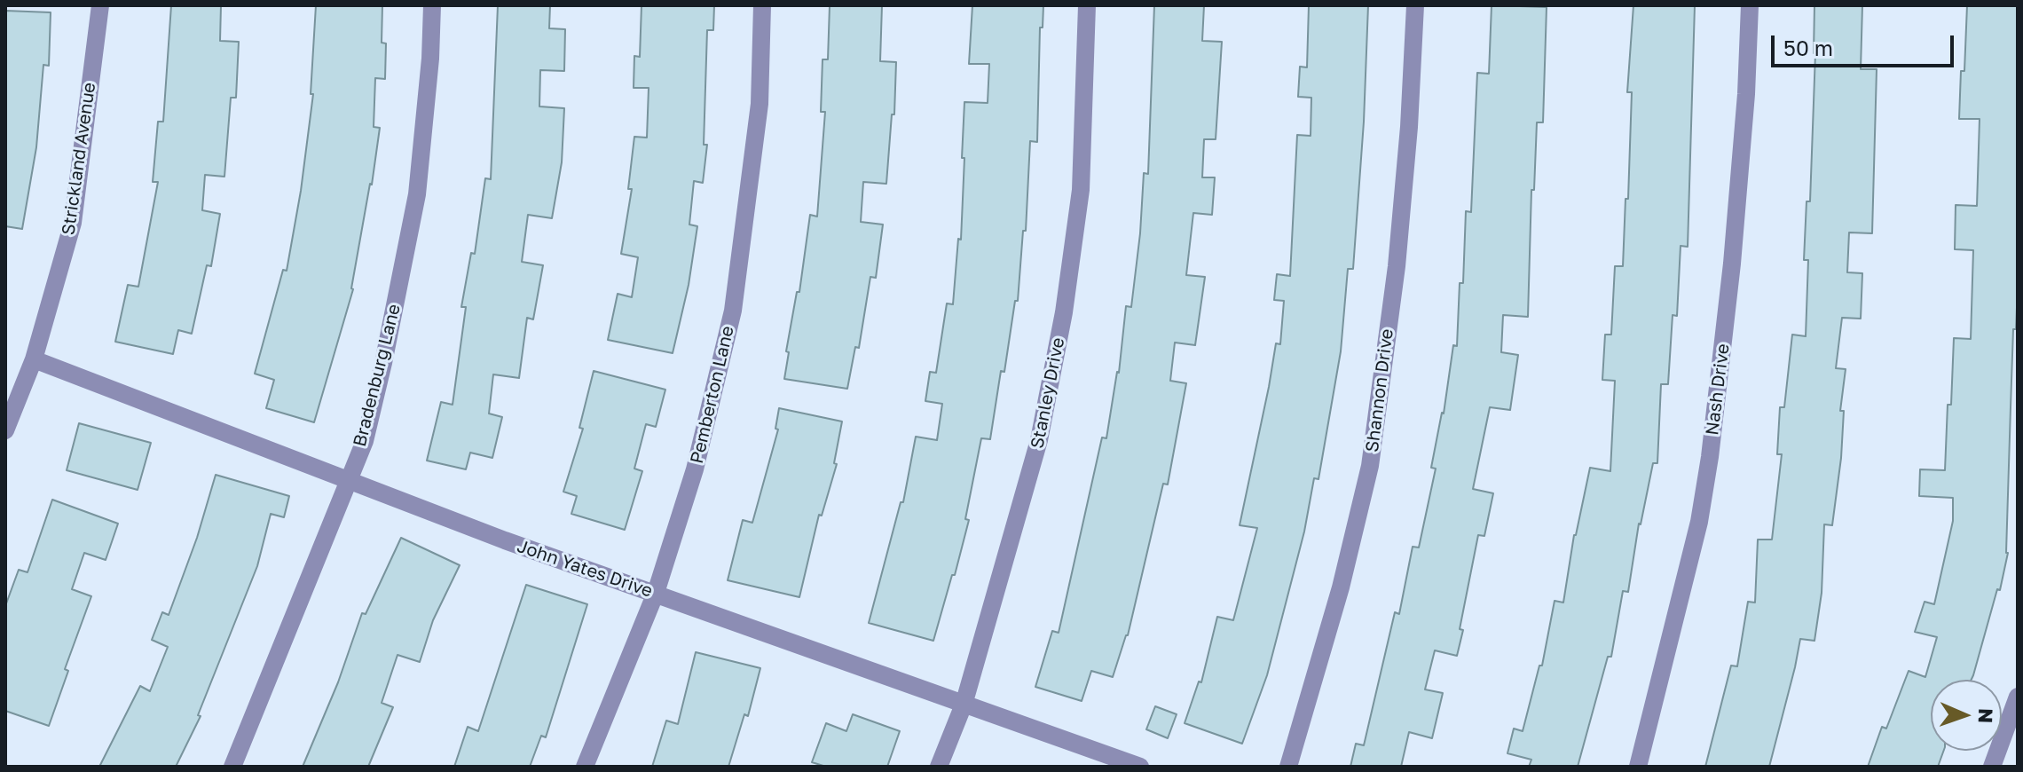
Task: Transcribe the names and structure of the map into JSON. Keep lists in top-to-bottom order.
{
  "streets": {
    "street": [
      "Strickland Avenue",
      "Bradenburg Lane",
      "Nash Drive",
      "Shannon Drive",
      "Stanley Drive",
      "Pemberton Lane",
      "John Yates Drive"
    ]
  },
  "crossings": [
    ["Strickland Avenue", "John Yates Drive"],
    ["Bradenburg Lane", "John Yates Drive"],
    ["Stanley Drive", "John Yates Drive"],
    ["Pemberton Lane", "John Yates Drive"]
  ],
  "scale_bar": "50 m",
  "north": "right"
}
